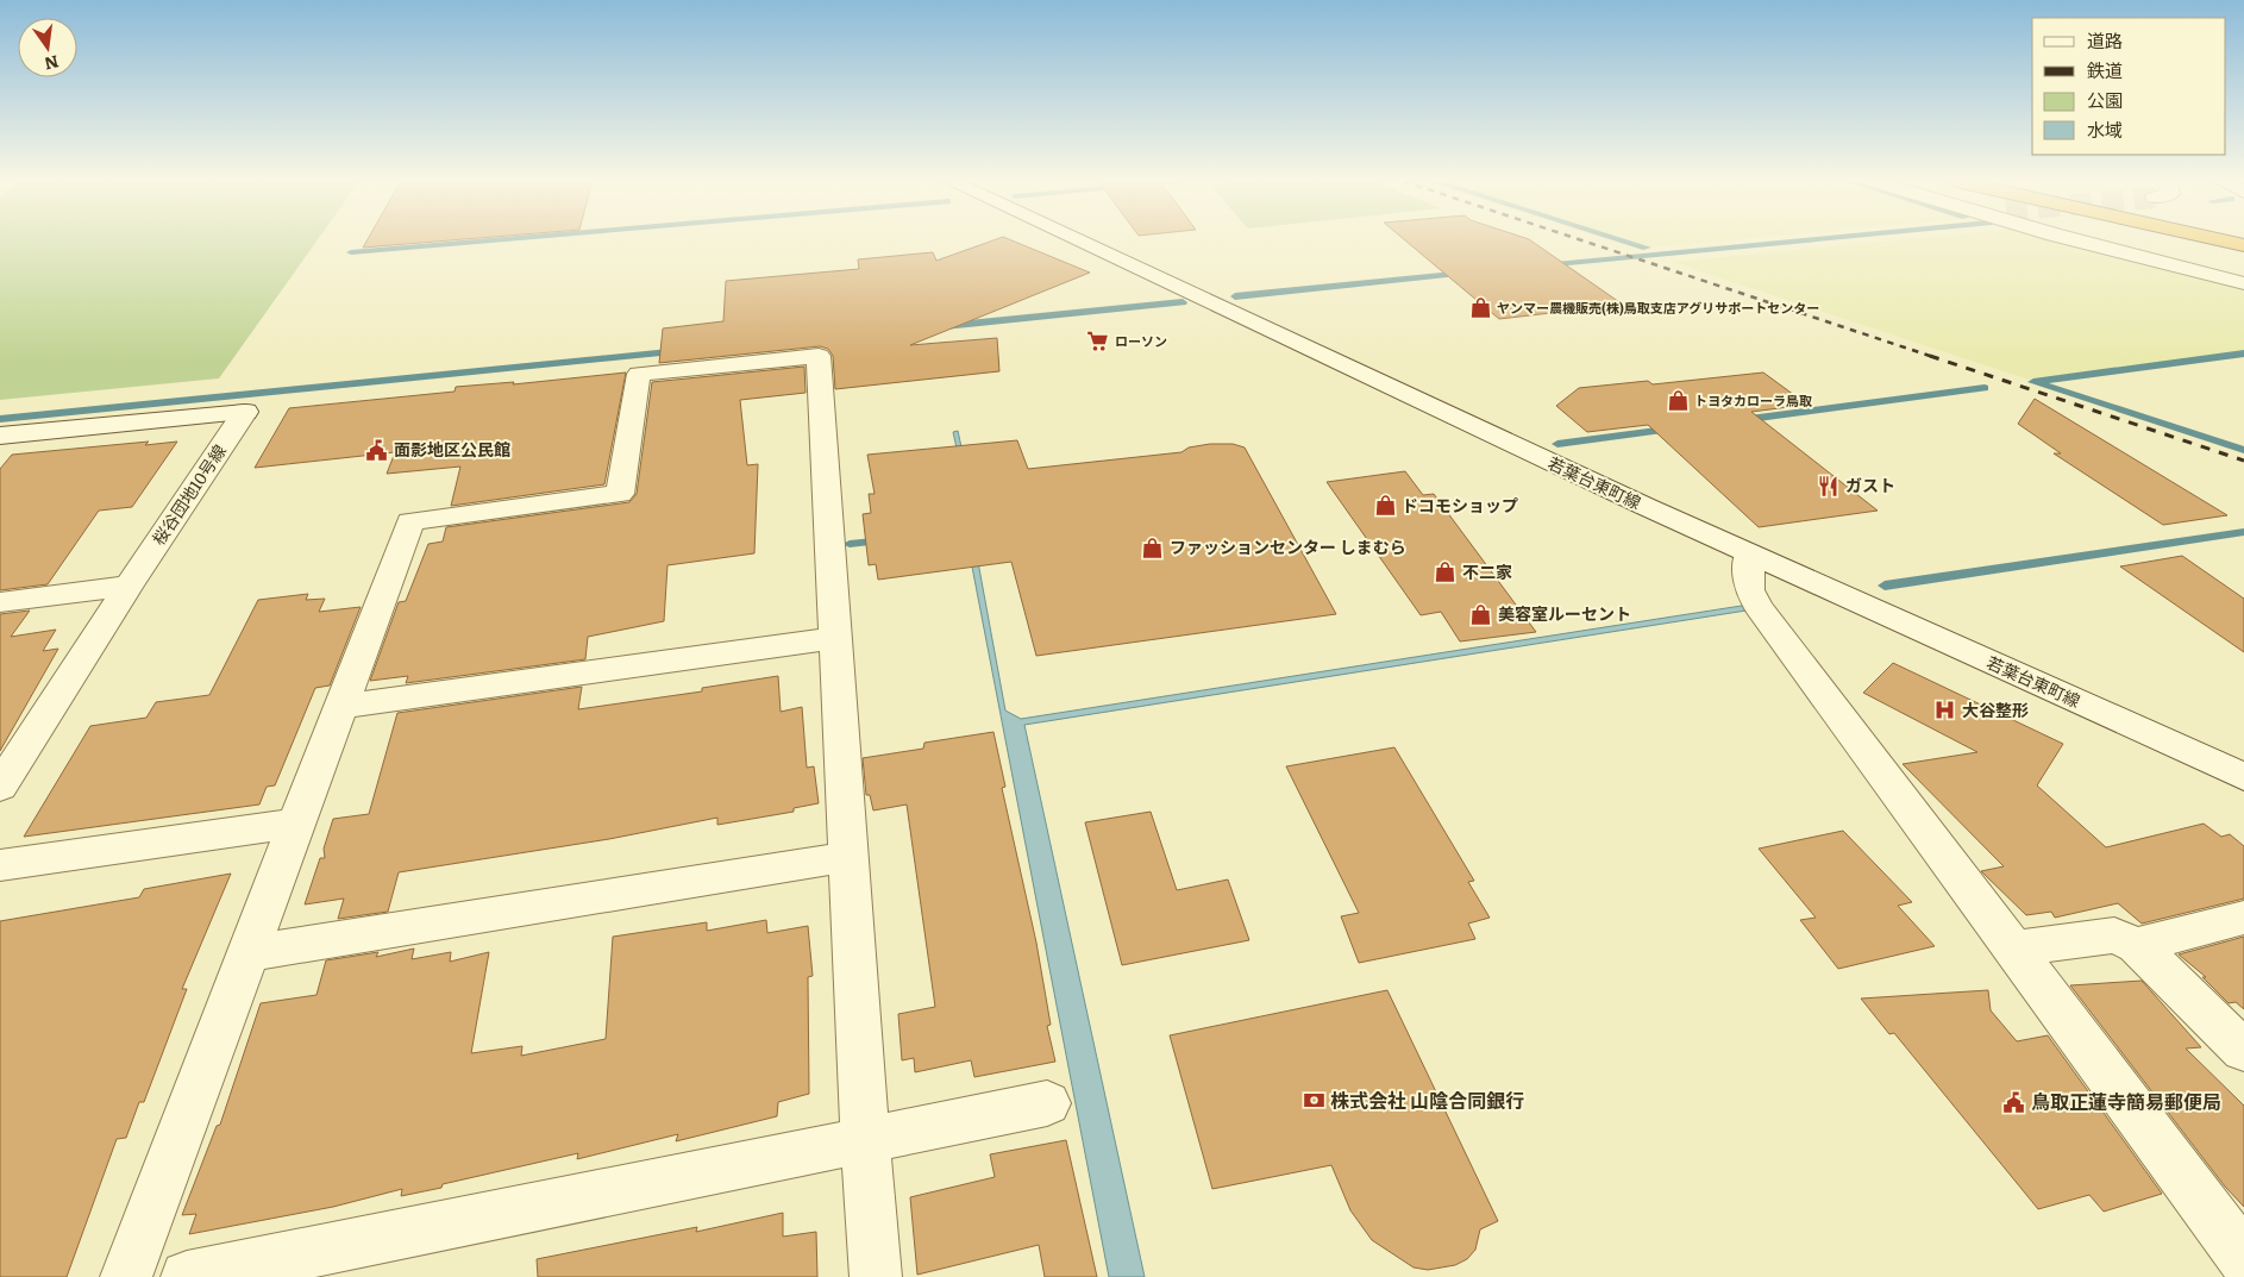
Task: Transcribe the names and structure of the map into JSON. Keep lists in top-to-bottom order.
{
  "streets": {
    "street": ["若葉台東町線", "桜谷団地10号線"]
  },
  "places": {
    "shop": [
      "ヤンマー農機販売(株)鳥取支店アグリサポートセンター",
      "トヨタカローラ鳥取",
      "ドコモショップ",
      "ファッションセンター しまむら",
      "不二家",
      "美容室ルーセント"
    ],
    "supermarket": ["ローソン"],
    "public building": ["面影地区公民館", "鳥取正蓮寺簡易郵便局"],
    "restaurant": ["ガスト"],
    "hospital": ["大谷整形"],
    "bank": ["株式会社 山陰合同銀行"]
  },
  "legend": [
    "道路",
    "鉄道",
    "公園",
    "水域"
  ],
  "north": "bottom"
}
